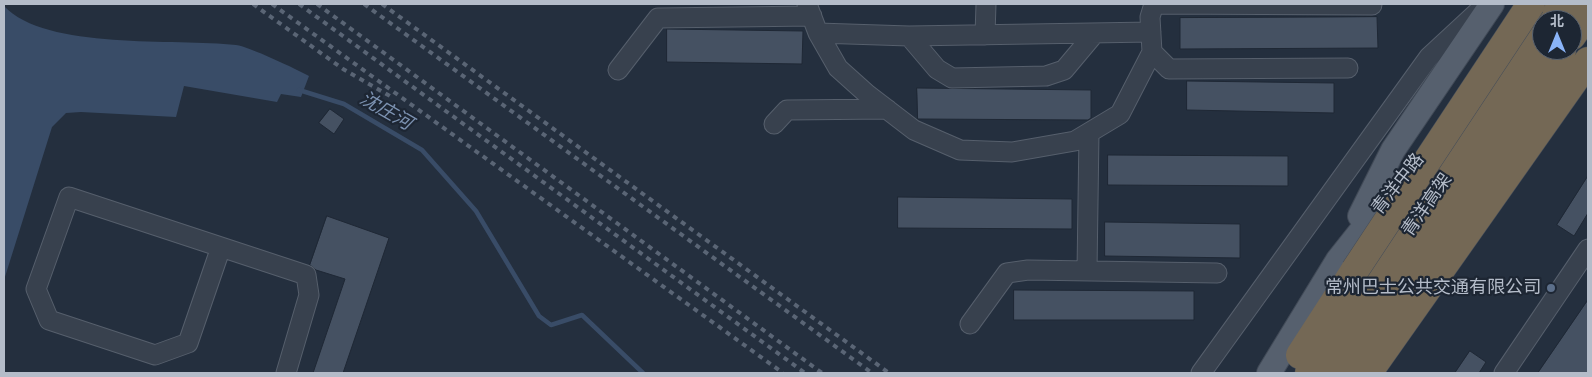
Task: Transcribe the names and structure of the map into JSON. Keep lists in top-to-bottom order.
{
  "streets": {
    "highway": ["青洋高架"],
    "main road": ["青洋中路"]
  },
  "water": ["沈庄河"],
  "places": ["常州巴士公共交通有限公司"],
  "north": "top"
}
